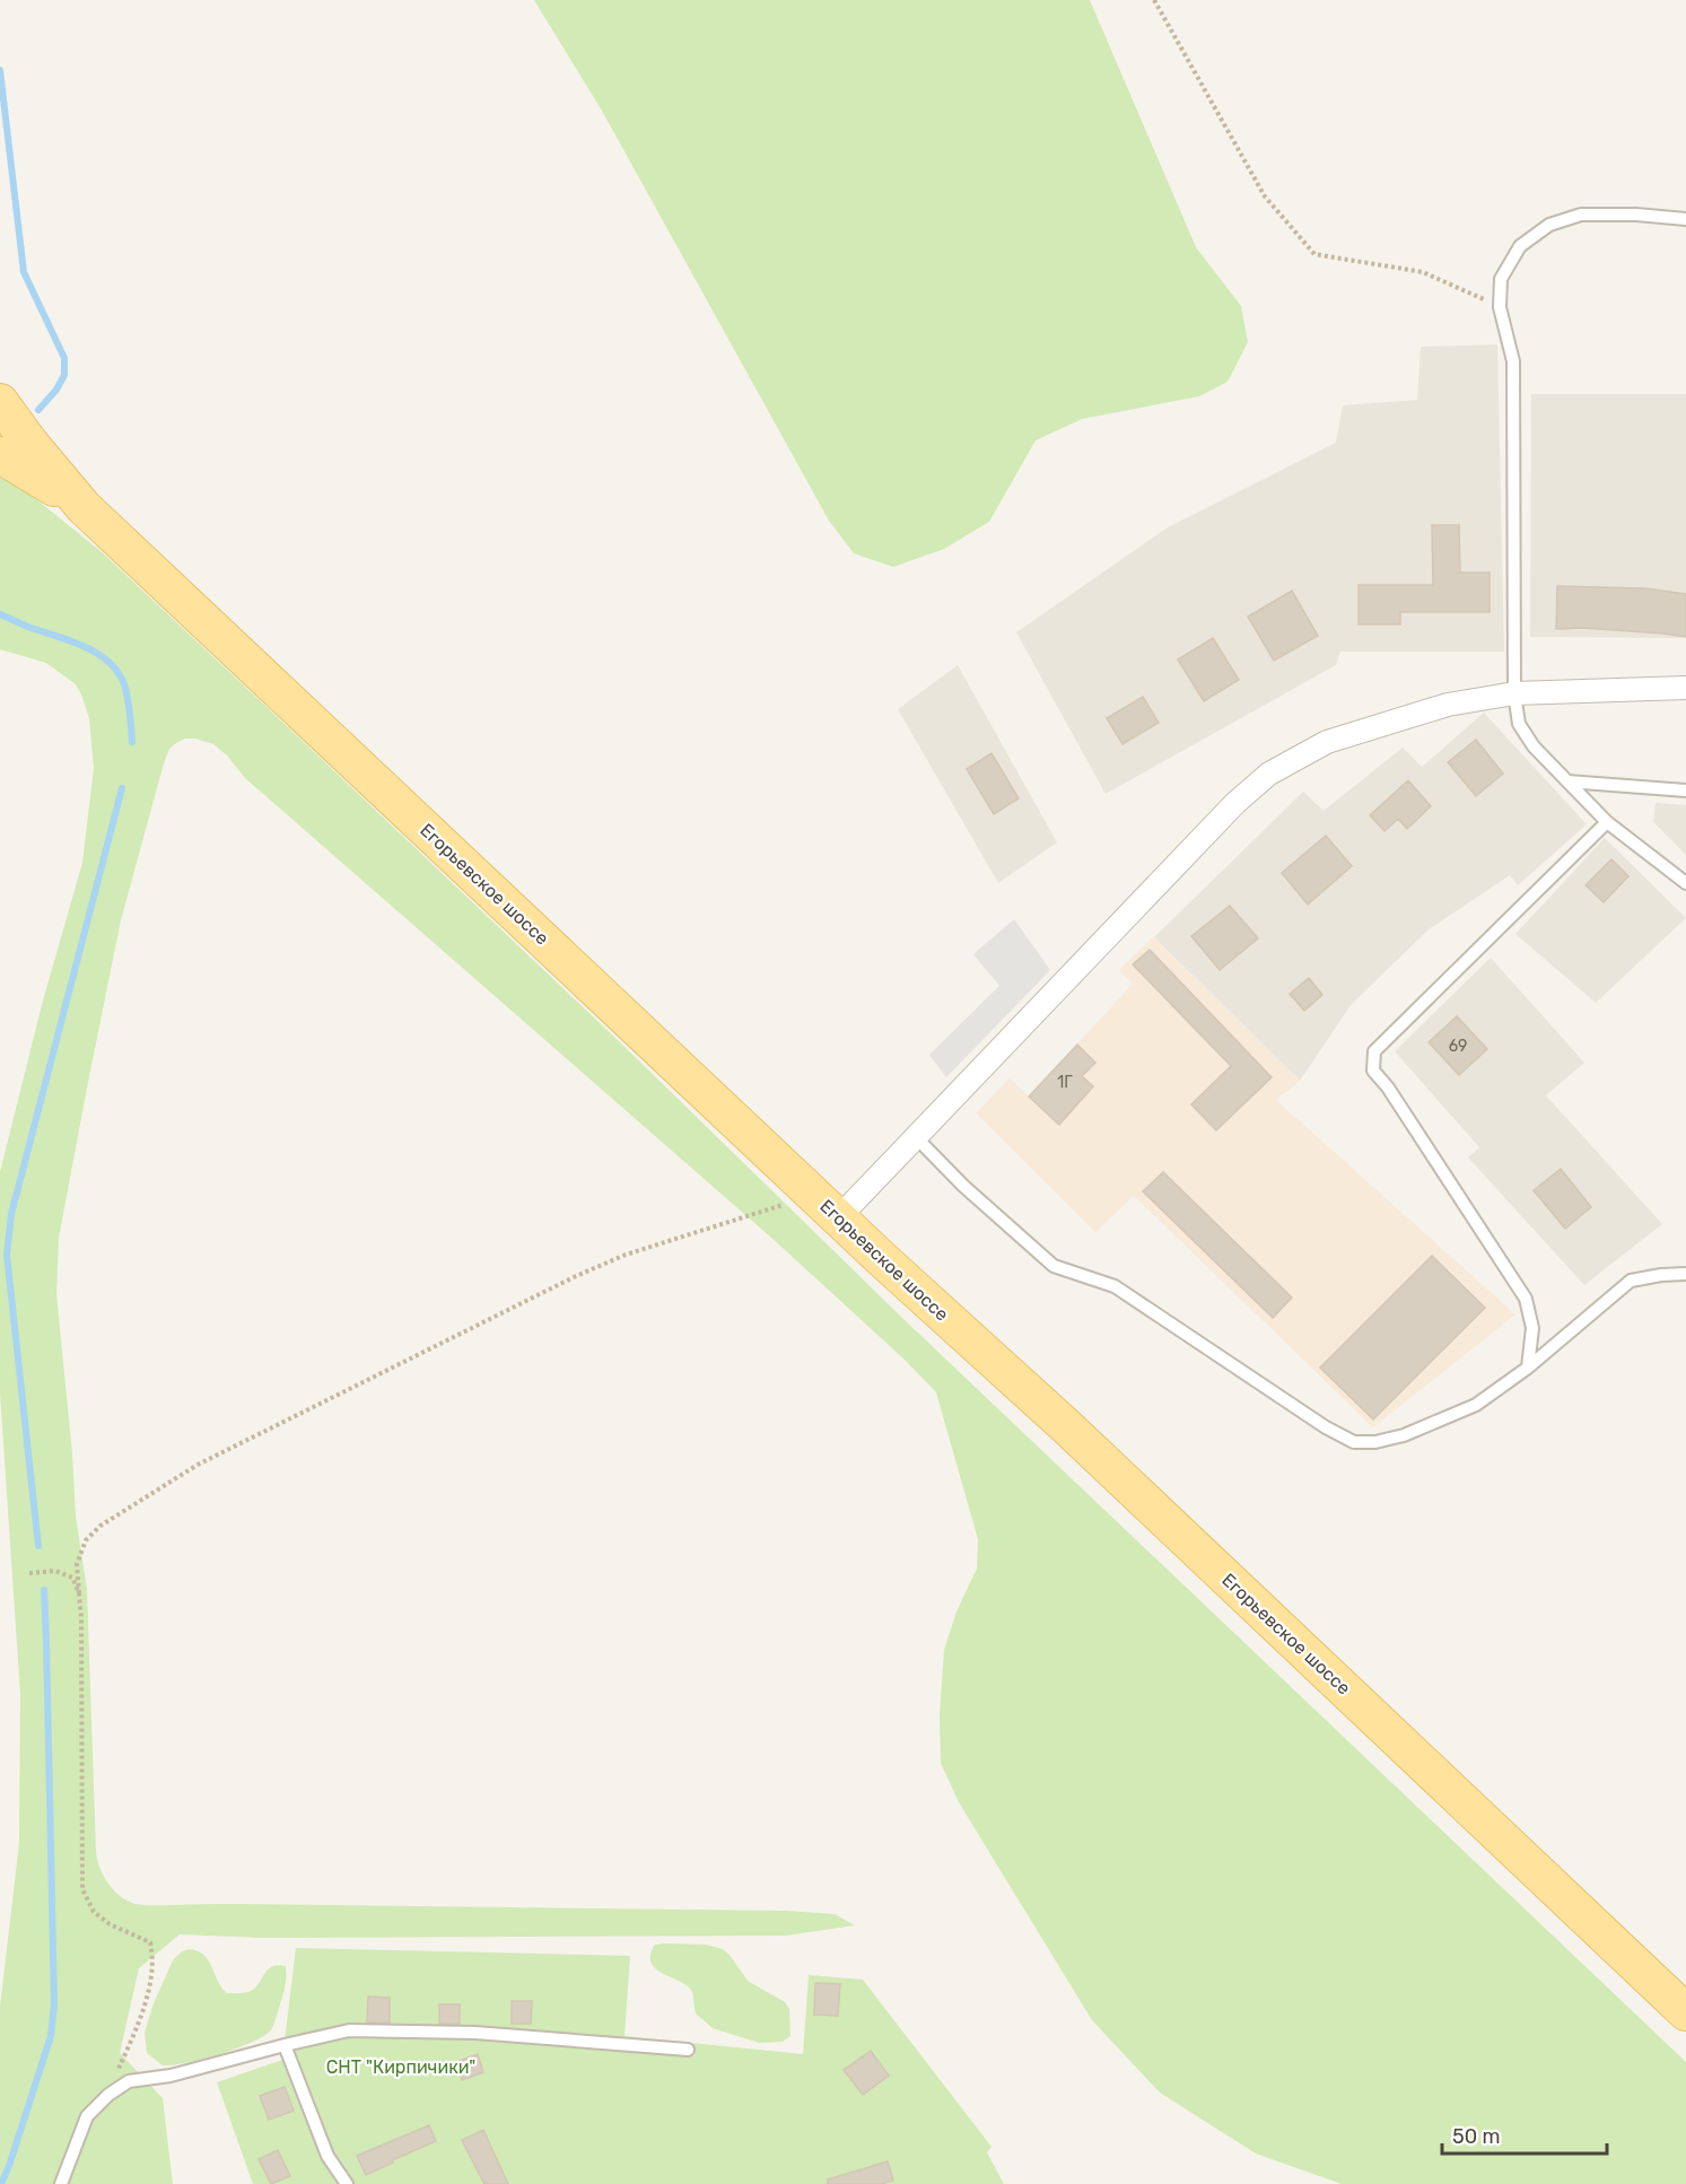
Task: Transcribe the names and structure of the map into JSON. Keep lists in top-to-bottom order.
{
  "streets": {
    "main road": ["Егорьевское шоссе"]
  },
  "parks": ["СНТ \"Кирпичики\""],
  "house_numbers": ["69", "1Г"],
  "scale_bar": "50 m"
}
